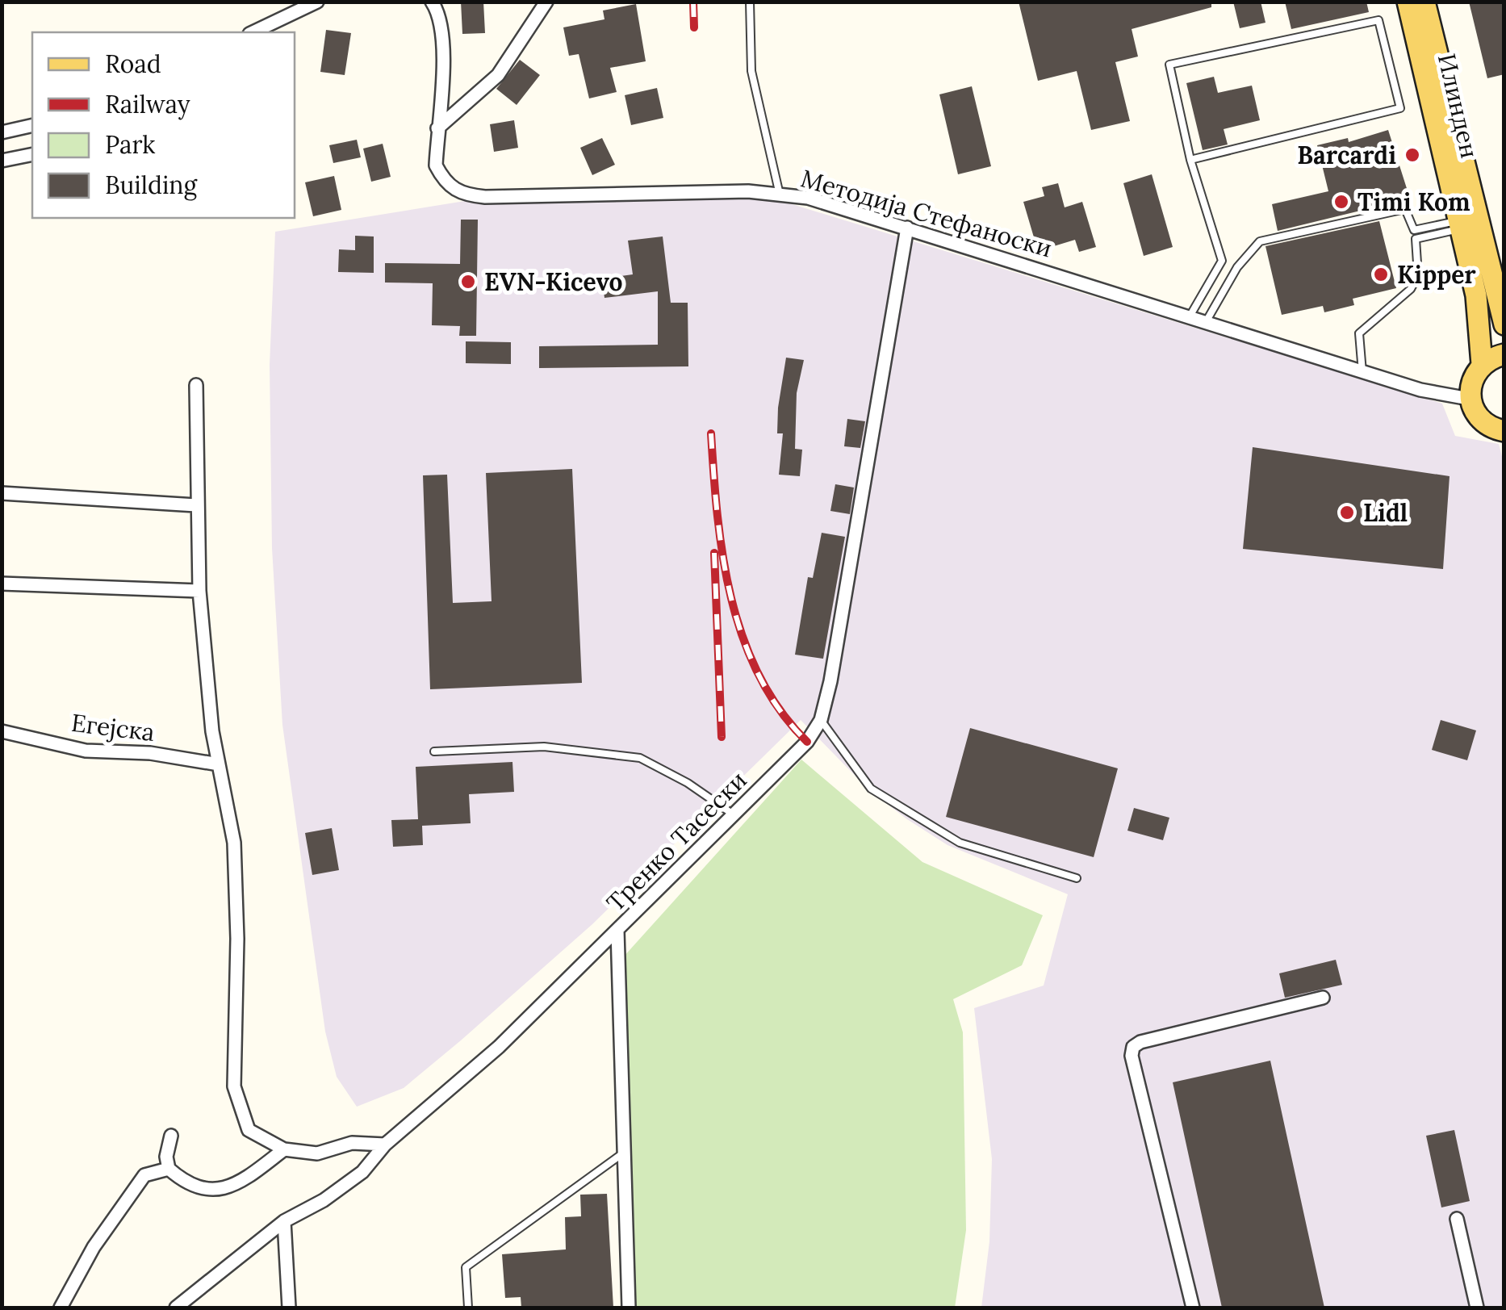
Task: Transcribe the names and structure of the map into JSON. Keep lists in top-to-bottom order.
{
  "streets": {
    "main road": ["Илинден"],
    "street": ["Методија Стефаноски", "Егејска", "Тренко Тасески"]
  },
  "crossings": [
    ["Илинден", "Методија Стефаноски"],
    ["Методија Стефаноски", "Тренко Тасески"]
  ],
  "places": [
    "Barcardi",
    "Timi Kom",
    "Kipper",
    "EVN-Kicevo",
    "Lidl"
  ],
  "legend": [
    "Road",
    "Railway",
    "Park",
    "Building"
  ]
}
